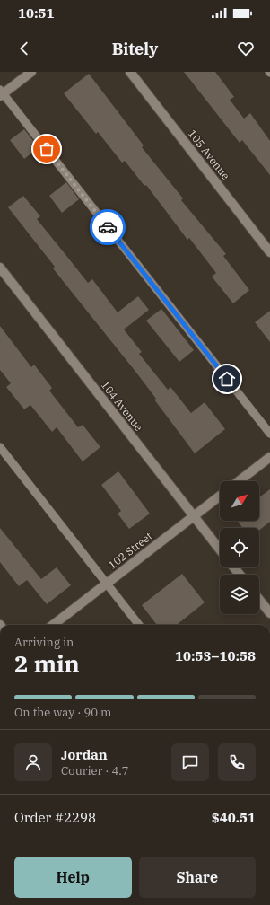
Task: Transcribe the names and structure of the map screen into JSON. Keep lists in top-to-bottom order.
{
  "streets": {
    "street": ["105 Avenue", "104 Avenue", "102 Street"]
  },
  "crossings": [
    ["104 Avenue", "102 Street"]
  ],
  "north": "top right",
  "page": {
    "status": "10:51",
    "header": "Bitely",
    "heading": ["2 min", "Arriving in", "10:53–10:58"],
    "panel": [
      "Jordan",
      "Courier · 4.7",
      "Order #2298",
      "$40.51"
    ],
    "bar": "On the way · 90 m",
    "buttons": ["Help", "Share"]
  }
}
